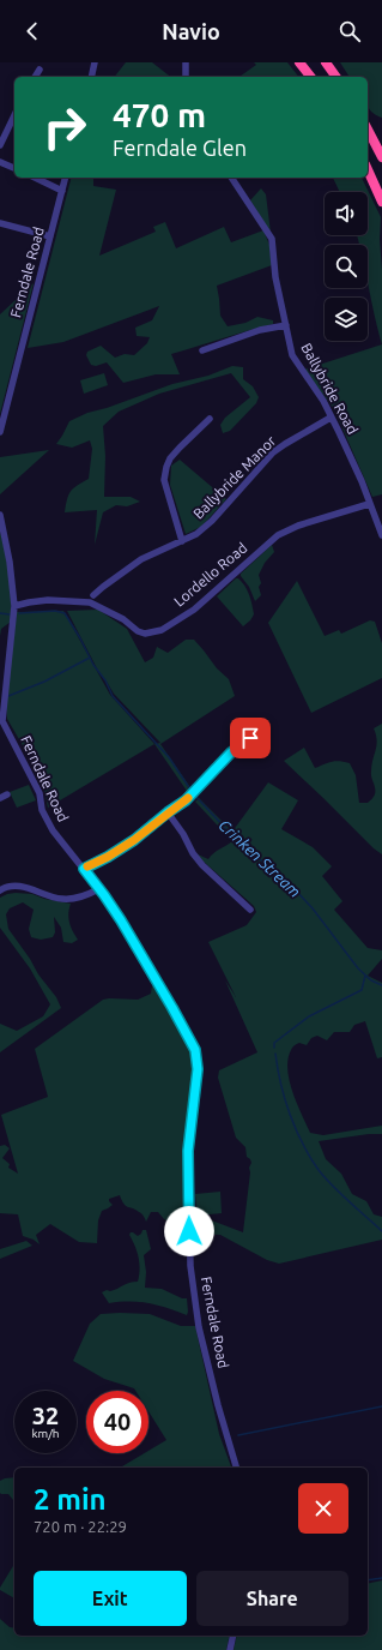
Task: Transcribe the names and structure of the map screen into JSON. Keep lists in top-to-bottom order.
{
  "streets": {
    "street": [
      "Ferndale Road",
      "Ballybride Road",
      "Ballybride Manor",
      "Lordello Road"
    ]
  },
  "crossings": [
    ["Ferndale Road", "Lordello Road"],
    ["Ballybride Road", "Ballybride Manor"],
    ["Ballybride Road", "Lordello Road"]
  ],
  "water": ["Crinken Stream"],
  "page": {
    "header": "Navio",
    "turn": ["470 m", "Ferndale Glen"],
    "speed": "32 km/h",
    "limit": "40",
    "heading": ["2 min", "720 m · 22:29"],
    "buttons": ["Exit", "Share"]
  }
}
